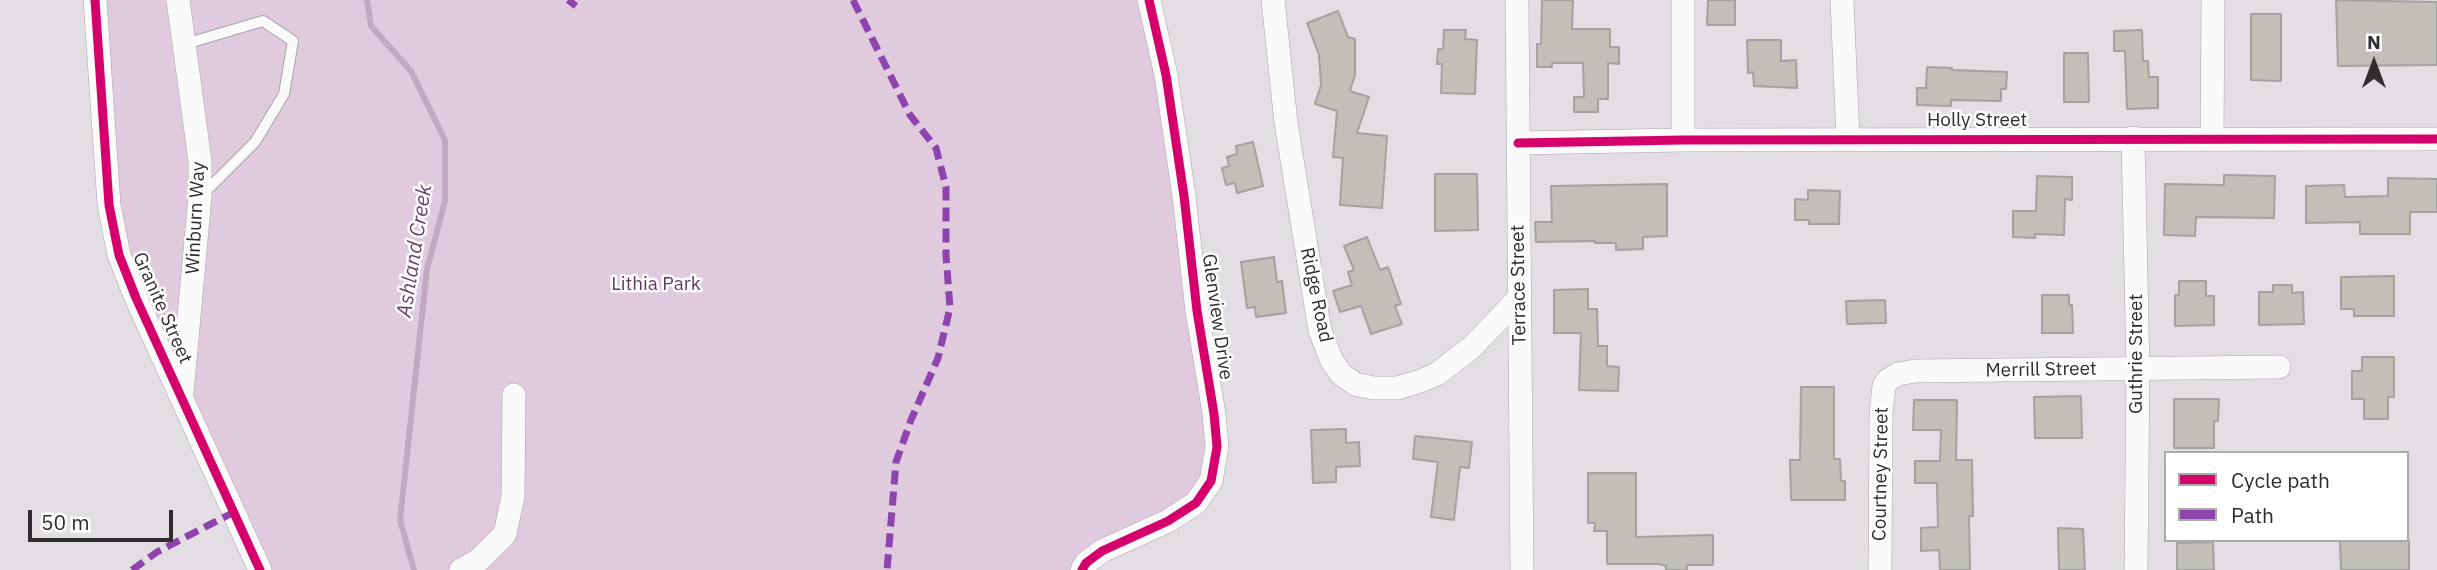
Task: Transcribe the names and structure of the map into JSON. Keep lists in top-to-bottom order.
{
  "streets": {
    "street": [
      "Holly Street",
      "Winburn Way",
      "Terrace Street",
      "Ridge Road",
      "Granite Street",
      "Glenview Drive",
      "Guthrie Street",
      "Merrill Street",
      "Courtney Street"
    ]
  },
  "crossings": [
    ["Holly Street", "Terrace Street"],
    ["Holly Street", "Guthrie Street"],
    ["Winburn Way", "Granite Street"],
    ["Terrace Street", "Ridge Road"],
    ["Guthrie Street", "Merrill Street"],
    ["Merrill Street", "Courtney Street"]
  ],
  "water": ["Ashland Creek"],
  "parks": ["Lithia Park"],
  "legend": ["Cycle path", "Path"],
  "scale_bar": "50 m",
  "north": "top"
}
